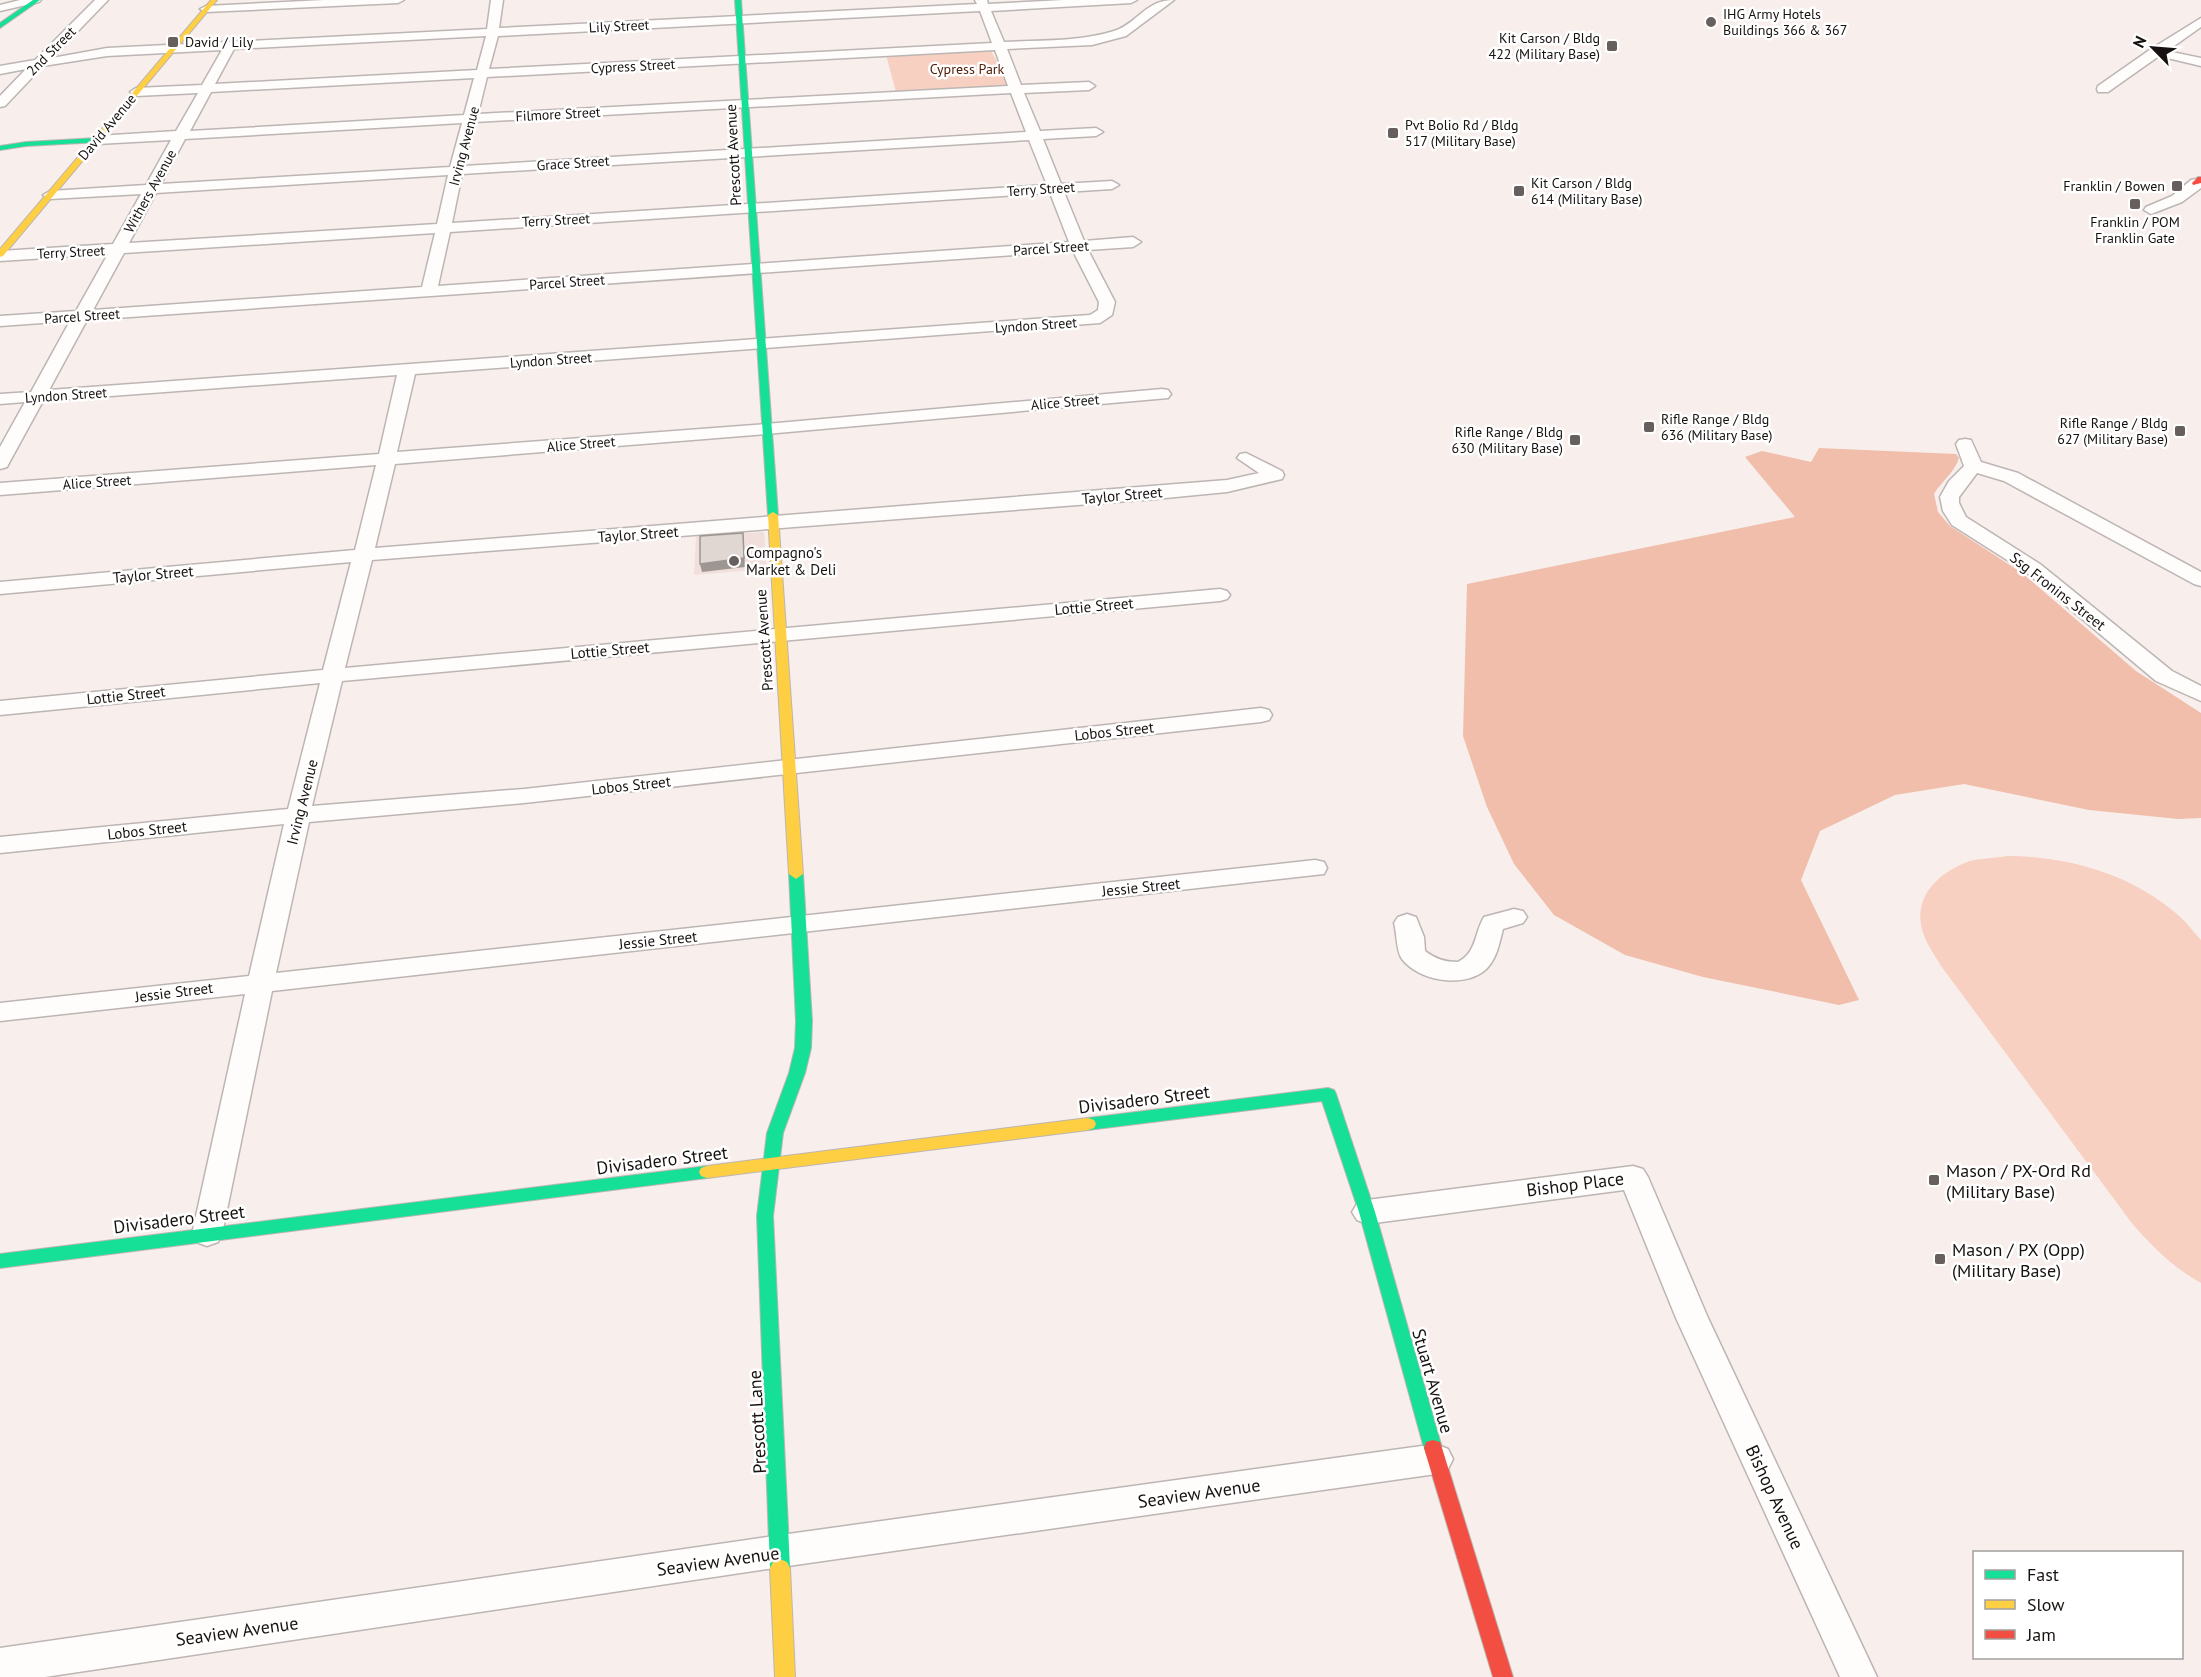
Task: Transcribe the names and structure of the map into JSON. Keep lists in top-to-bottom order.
{
  "streets": {
    "street": [
      "Lily Street",
      "2nd Street",
      "Cypress Street",
      "Filmore Street",
      "David Avenue",
      "Irving Avenue",
      "Prescott Avenue",
      "Grace Street",
      "Terry Street",
      "Withers Avenue",
      "Parcel Street",
      "Lyndon Street",
      "Alice Street",
      "Taylor Street",
      "Ssg Fronins Street",
      "Lottie Street",
      "Lobos Street",
      "Jessie Street",
      "Divisadero Street",
      "Bishop Place",
      "Stuart Avenue",
      "Prescott Lane",
      "Seaview Avenue",
      "Bishop Avenue"
    ]
  },
  "crossings": [
    ["Lily Street", "2nd Street"],
    ["Lily Street", "David Avenue"],
    ["Lily Street", "Irving Avenue"],
    ["Lily Street", "Prescott Avenue"],
    ["Lily Street", "Withers Avenue"],
    ["Cypress Street", "David Avenue"],
    ["Cypress Street", "Irving Avenue"],
    ["Cypress Street", "Prescott Avenue"],
    ["Cypress Street", "Withers Avenue"],
    ["Filmore Street", "David Avenue"],
    ["Filmore Street", "Irving Avenue"],
    ["Filmore Street", "Prescott Avenue"],
    ["Filmore Street", "Withers Avenue"],
    ["David Avenue", "Grace Street"],
    ["David Avenue", "Terry Street"],
    ["Irving Avenue", "Grace Street"],
    ["Irving Avenue", "Terry Street"],
    ["Irving Avenue", "Parcel Street"],
    ["Irving Avenue", "Lyndon Street"],
    ["Irving Avenue", "Alice Street"],
    ["Irving Avenue", "Taylor Street"],
    ["Irving Avenue", "Lottie Street"],
    ["Irving Avenue", "Lobos Street"],
    ["Irving Avenue", "Jessie Street"],
    ["Irving Avenue", "Divisadero Street"],
    ["Prescott Avenue", "Grace Street"],
    ["Prescott Avenue", "Terry Street"],
    ["Prescott Avenue", "Parcel Street"],
    ["Prescott Avenue", "Lyndon Street"],
    ["Prescott Avenue", "Alice Street"],
    ["Prescott Avenue", "Taylor Street"],
    ["Prescott Avenue", "Lottie Street"],
    ["Prescott Avenue", "Lobos Street"],
    ["Prescott Avenue", "Jessie Street"],
    ["Prescott Avenue", "Divisadero Street"],
    ["Prescott Avenue", "Prescott Lane"],
    ["Grace Street", "Withers Avenue"],
    ["Terry Street", "Withers Avenue"],
    ["Withers Avenue", "Parcel Street"],
    ["Withers Avenue", "Lyndon Street"],
    ["Parcel Street", "Lyndon Street"],
    ["Divisadero Street", "Stuart Avenue"],
    ["Divisadero Street", "Prescott Lane"],
    ["Bishop Place", "Stuart Avenue"],
    ["Bishop Place", "Bishop Avenue"],
    ["Stuart Avenue", "Seaview Avenue"],
    ["Prescott Lane", "Seaview Avenue"]
  ],
  "parks": ["Cypress Park"],
  "places": {
    "other": ["IHG Army Hotels Buildings 366 & 367", "Compagno's Market & Deli"],
    "transit": [
      "David / Lily",
      "Kit Carson / Bldg 422 (Military Base)",
      "Pvt Bolio Rd / Bldg 517 (Military Base)",
      "Franklin / Bowen",
      "Kit Carson / Bldg 614 (Military Base)",
      "Franklin / POM Franklin Gate",
      "Rifle Range / Bldg 636 (Military Base)",
      "Rifle Range / Bldg 627 (Military Base)",
      "Rifle Range / Bldg 630 (Military Base)",
      "Mason / PX-Ord Rd (Military Base)",
      "Mason / PX (Opp) (Military Base)"
    ]
  },
  "legend": ["Fast", "Slow", "Jam"],
  "north": "top left"
}
